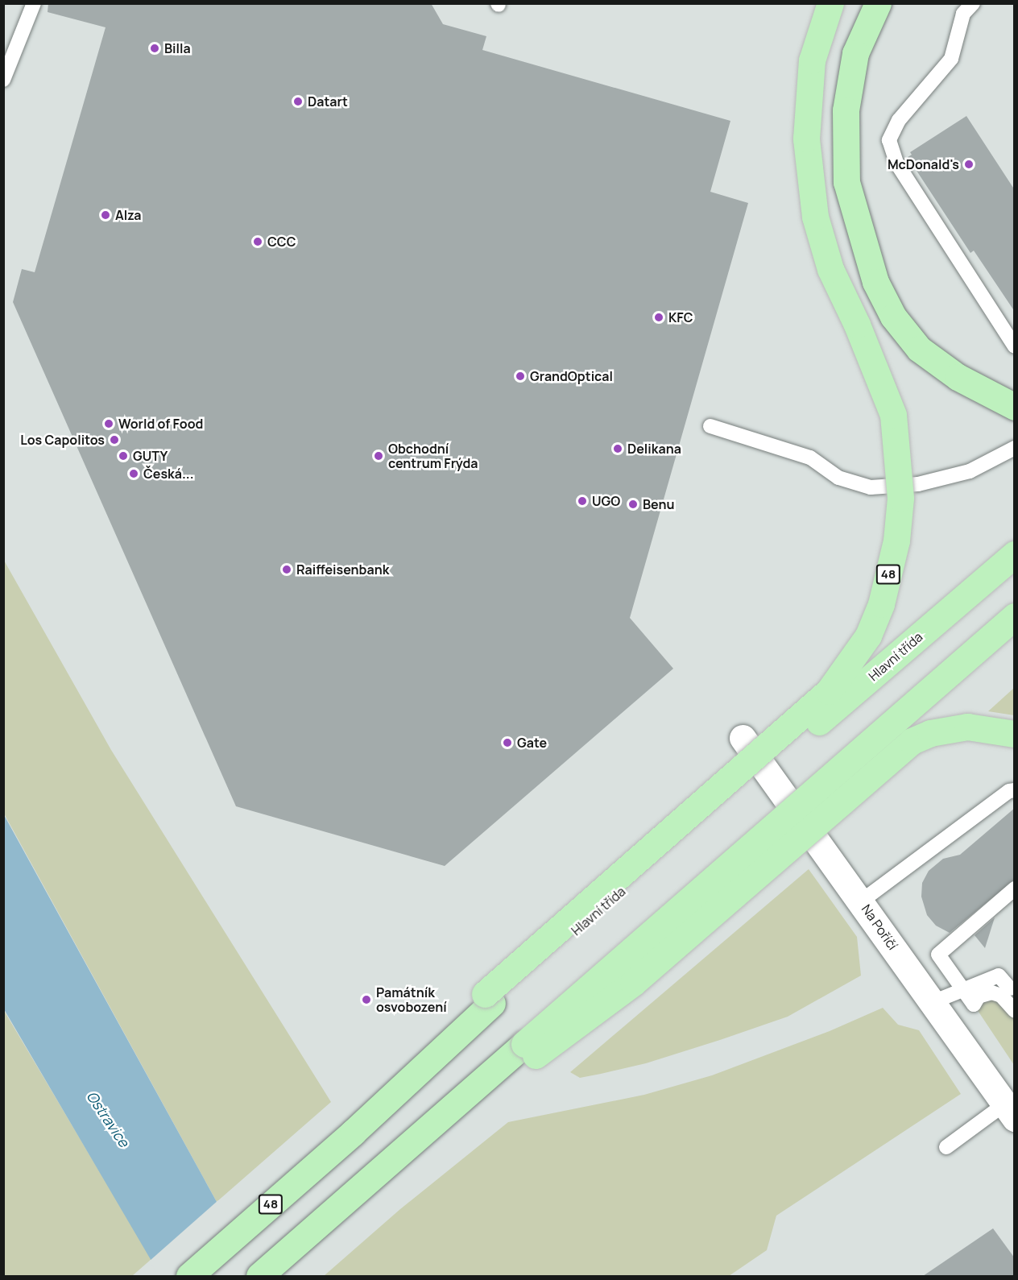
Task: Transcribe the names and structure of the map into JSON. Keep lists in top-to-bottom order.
{
  "streets": {
    "main road": ["48", "Hlavní třída"],
    "street": ["Na Poříčí"]
  },
  "crossings": [
    ["48", "Hlavní třída"]
  ],
  "water": ["Ostravice"],
  "places": [
    "Billa",
    "Datart",
    "McDonald's",
    "Alza",
    "CCC",
    "KFC",
    "GrandOptical",
    "World of Food",
    "Los Capolitos",
    "Delikana",
    "GUTY",
    "Obchodní centrum Frýda",
    "Česká...",
    "UGO",
    "Benu",
    "Raiffeisenbank",
    "Gate",
    "Památník osvobození"
  ]
}
